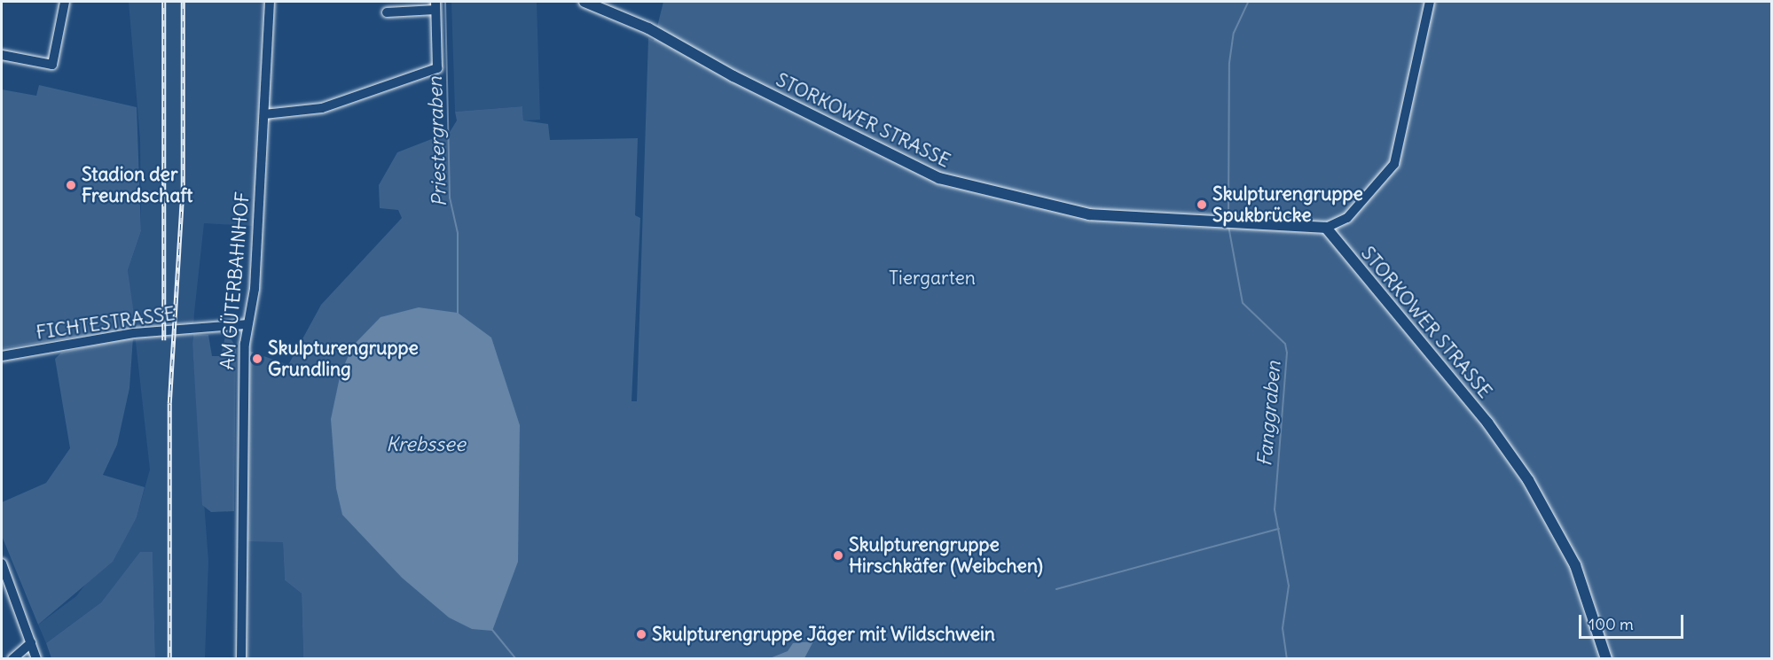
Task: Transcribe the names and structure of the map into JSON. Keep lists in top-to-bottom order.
{
  "streets": {
    "main road": ["STORKOWER STRASSE"],
    "street": ["AM GÜTERBAHNHOF", "FICHTESTRASSE"]
  },
  "crossings": [
    ["AM GÜTERBAHNHOF", "FICHTESTRASSE"]
  ],
  "water": ["Priestergraben", "Fanggraben", "Krebssee"],
  "parks": ["Tiergarten"],
  "places": [
    "Stadion der Freundschaft",
    "Skulpturengruppe Spukbrücke",
    "Skulpturengruppe Grundling",
    "Skulpturengruppe Hirschkäfer (Weibchen)",
    "Skulpturengruppe Jäger mit Wildschwein"
  ],
  "scale_bar": "100 m"
}
